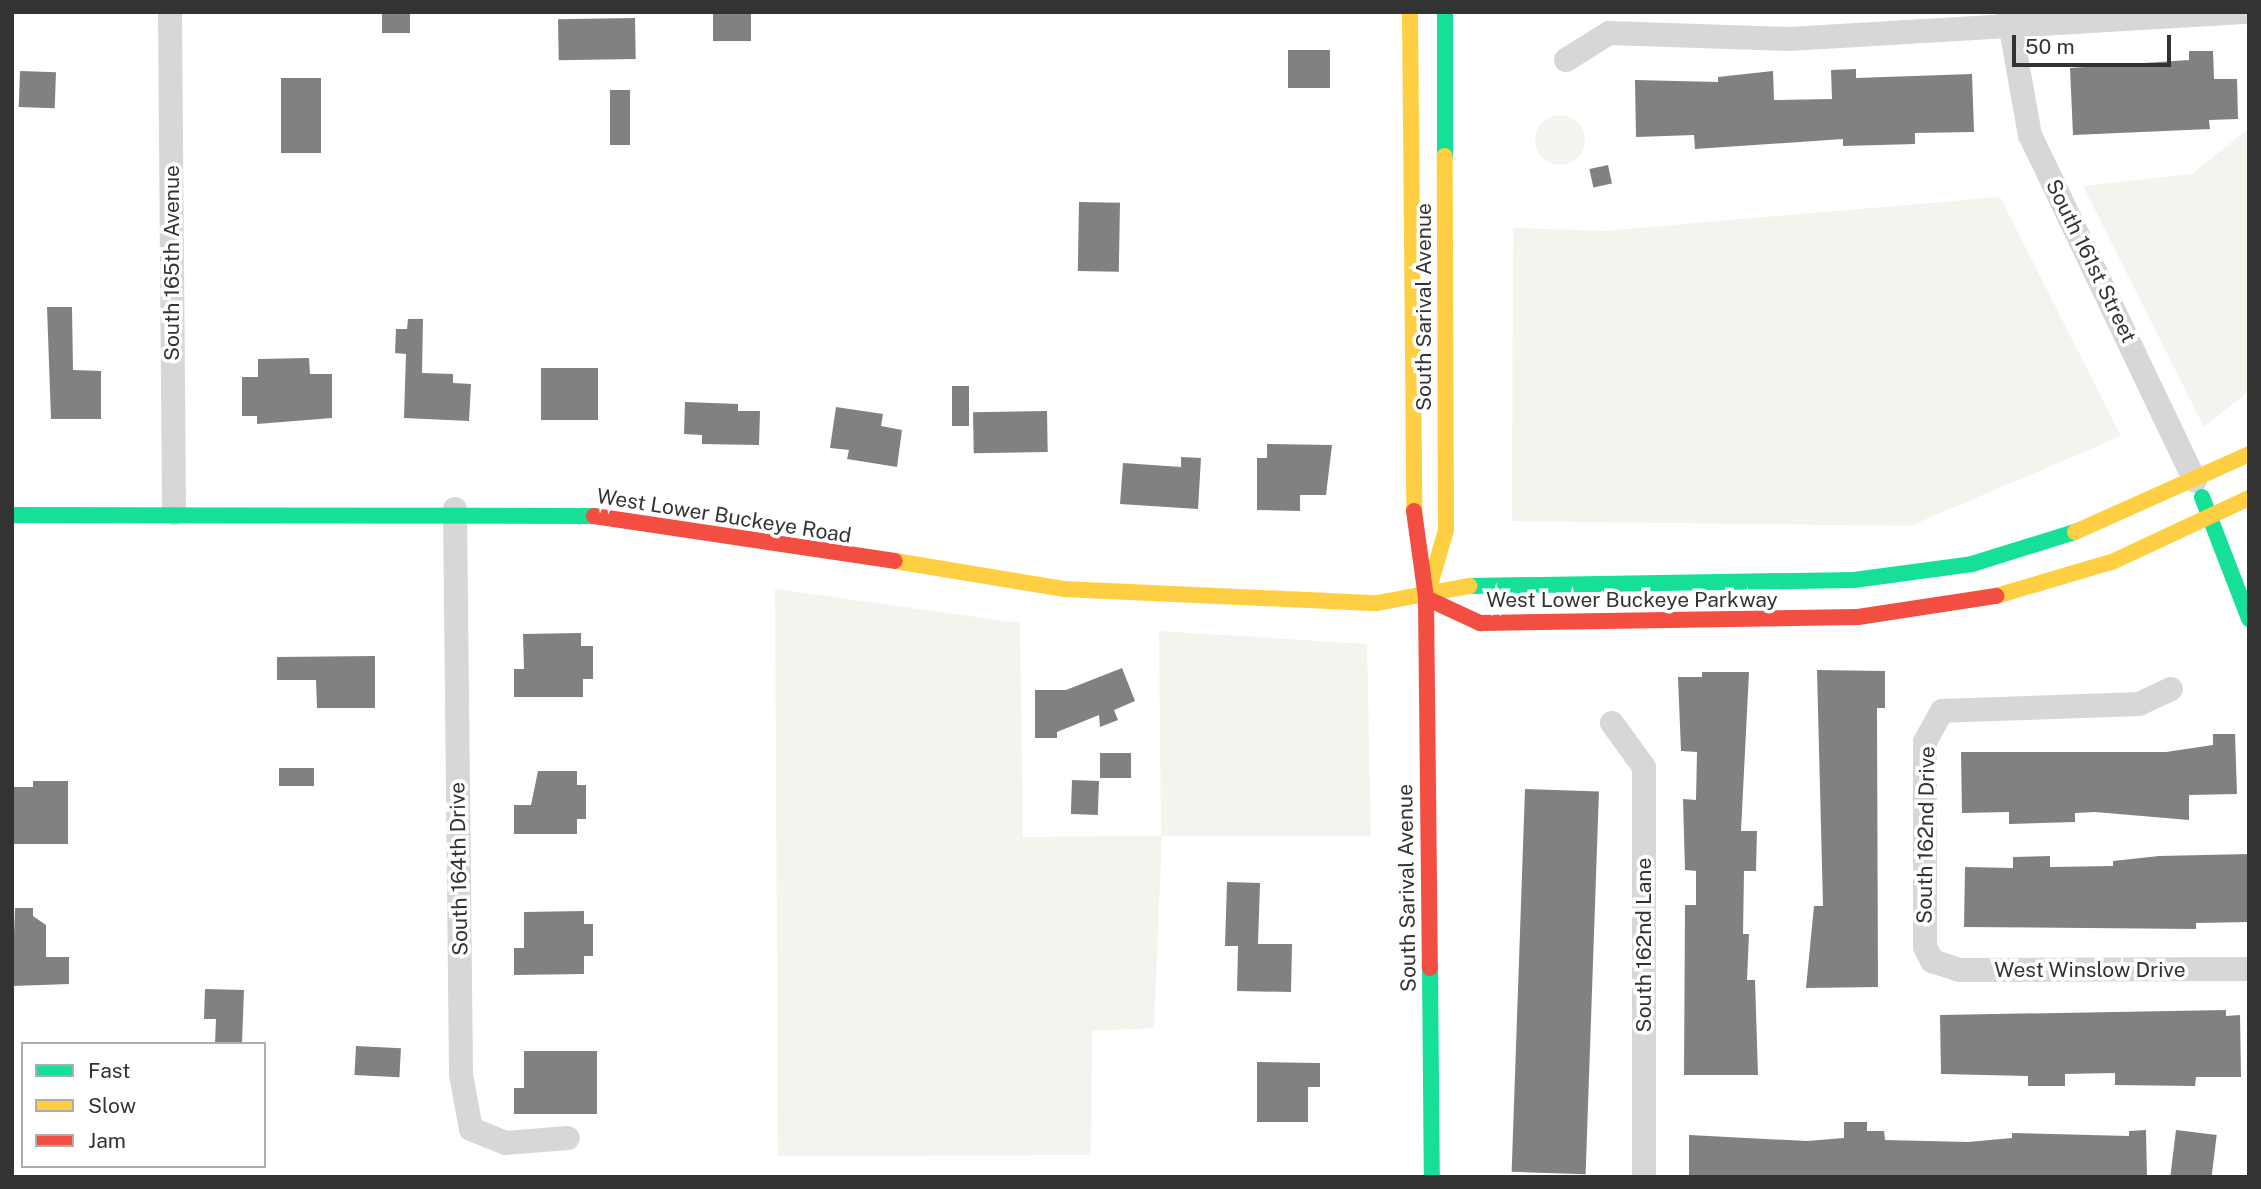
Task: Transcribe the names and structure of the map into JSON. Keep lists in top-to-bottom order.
{
  "streets": {
    "main road": ["South Sarival Avenue", "West Lower Buckeye Road", "West Lower Buckeye Parkway"],
    "street": [
      "South 161st Street",
      "South 165th Avenue",
      "South 162nd Drive",
      "South 164th Drive",
      "South 162nd Lane",
      "West Winslow Drive"
    ]
  },
  "crossings": [
    ["South 161st Street", "West Lower Buckeye Parkway"],
    ["South 165th Avenue", "West Lower Buckeye Road"],
    ["South Sarival Avenue", "West Lower Buckeye Road"],
    ["South Sarival Avenue", "West Lower Buckeye Parkway"],
    ["West Lower Buckeye Road", "West Lower Buckeye Parkway"],
    ["West Lower Buckeye Road", "South 164th Drive"],
    ["South 162nd Drive", "West Winslow Drive"]
  ],
  "legend": ["Fast", "Slow", "Jam"],
  "scale_bar": "50 m"
}
